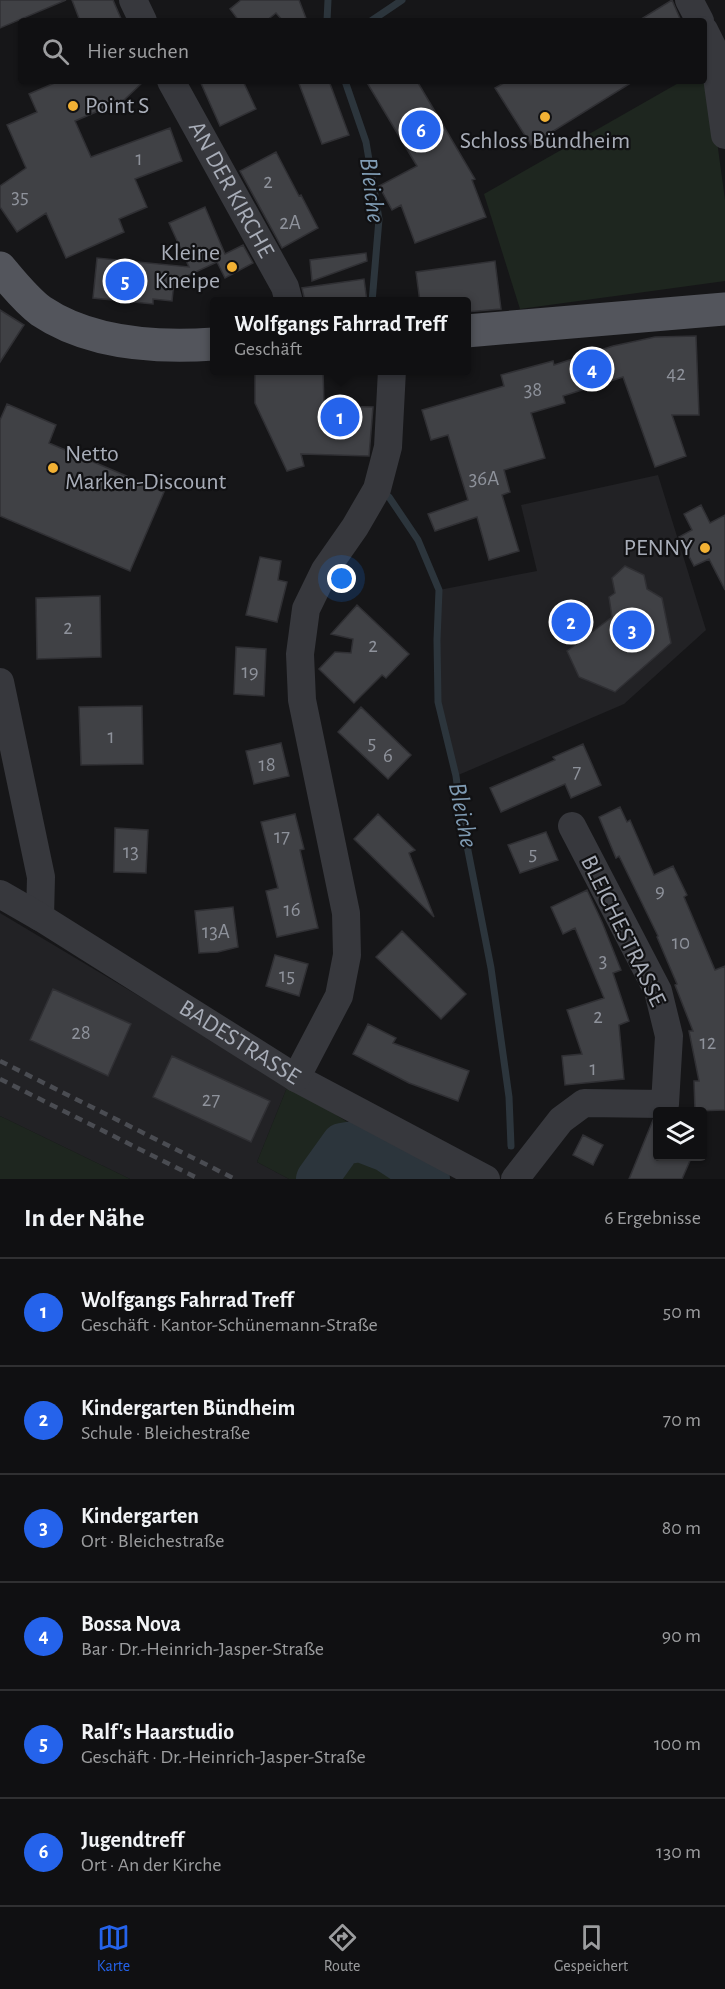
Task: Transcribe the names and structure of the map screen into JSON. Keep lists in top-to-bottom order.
{
  "streets": {
    "street": ["AN DER KIRCHE", "BLEICHESTRASSE", "BADESTRASSE"]
  },
  "water": ["Bleiche"],
  "places": [
    "Point S",
    "Schloss Bündheim",
    "Kleine Kneipe",
    "Netto Marken-Discount",
    "PENNY"
  ],
  "house_numbers": [
    "1",
    "2",
    "35",
    "2A",
    "42",
    "38",
    "36A",
    "2",
    "2",
    "19",
    "1",
    "5",
    "6",
    "18",
    "7",
    "17",
    "13",
    "5",
    "9",
    "16",
    "13A",
    "10",
    "3",
    "15",
    "2",
    "28",
    "12",
    "1",
    "27"
  ],
  "page": {
    "search": "Hier suchen",
    "pins": [
      "6",
      "5",
      "4",
      "1",
      "2",
      "3"
    ],
    "popup": ["Wolfgangs Fahrrad Treff", "Geschäft"],
    "heading": ["In der Nähe", "6 Ergebnisse"],
    "list": [
      {
        "mark": "1",
        "name": "Wolfgangs Fahrrad Treff",
        "note": "Geschäft · Kantor-Schünemann-Straße",
        "value": "50 m"
      },
      {
        "mark": "2",
        "name": "Kindergarten Bündheim",
        "note": "Schule · Bleichestraße",
        "value": "70 m"
      },
      {
        "mark": "3",
        "name": "Kindergarten",
        "note": "Ort · Bleichestraße",
        "value": "80 m"
      },
      {
        "mark": "4",
        "name": "Bossa Nova",
        "note": "Bar · Dr.-Heinrich-Jasper-Straße",
        "value": "90 m"
      },
      {
        "mark": "5",
        "name": "Ralf's Haarstudio",
        "note": "Geschäft · Dr.-Heinrich-Jasper-Straße",
        "value": "100 m"
      },
      {
        "mark": "6",
        "name": "Jugendtreff",
        "note": "Ort · An der Kirche",
        "value": "130 m"
      }
    ],
    "nav": ["Karte", "Route", "Gespeichert"]
  }
}
